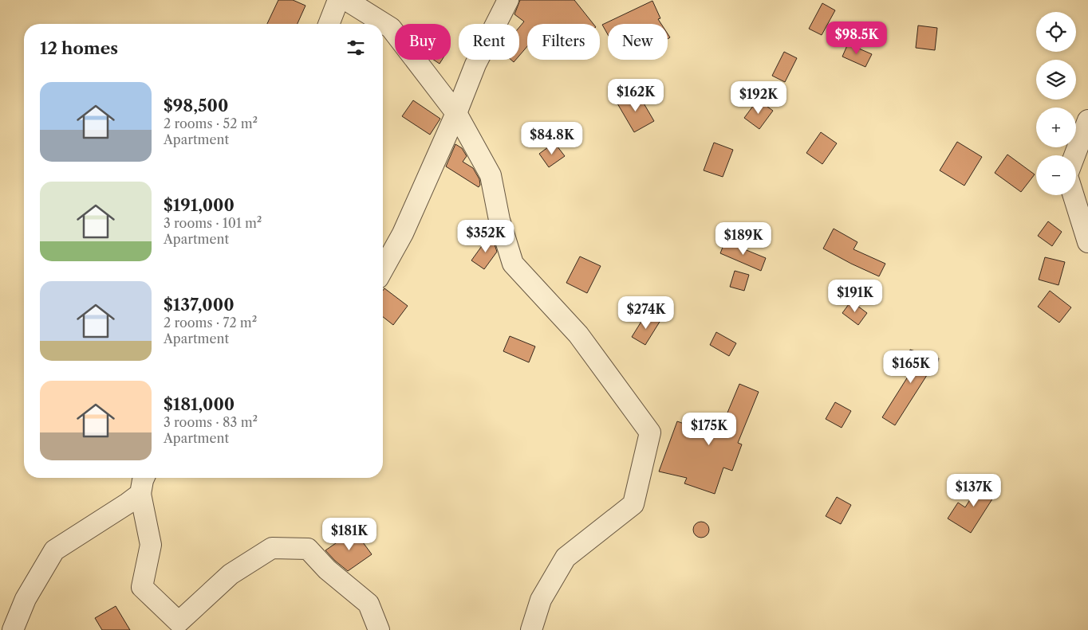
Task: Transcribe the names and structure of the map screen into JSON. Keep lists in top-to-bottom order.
{
  "page": {
    "map_buttons": ["+", "−"],
    "price": [
      "$98.5K",
      "$162K",
      "$192K",
      "$84.8K",
      "$352K",
      "$189K",
      "$191K",
      "$274K",
      "$165K",
      "$175K",
      "$137K",
      "$181K"
    ],
    "chip": [
      "Buy",
      "Rent",
      "Filters",
      "New"
    ],
    "heading": "12 homes",
    "list": [
      {
        "name": "$98,500",
        "note": "2 rooms · 52 m² · Apartment"
      },
      {
        "name": "$191,000",
        "note": "3 rooms · 101 m² · Apartment"
      },
      {
        "name": "$137,000",
        "note": "2 rooms · 72 m² · Apartment"
      },
      {
        "name": "$181,000",
        "note": "3 rooms · 83 m² · Apartment"
      }
    ]
  }
}
